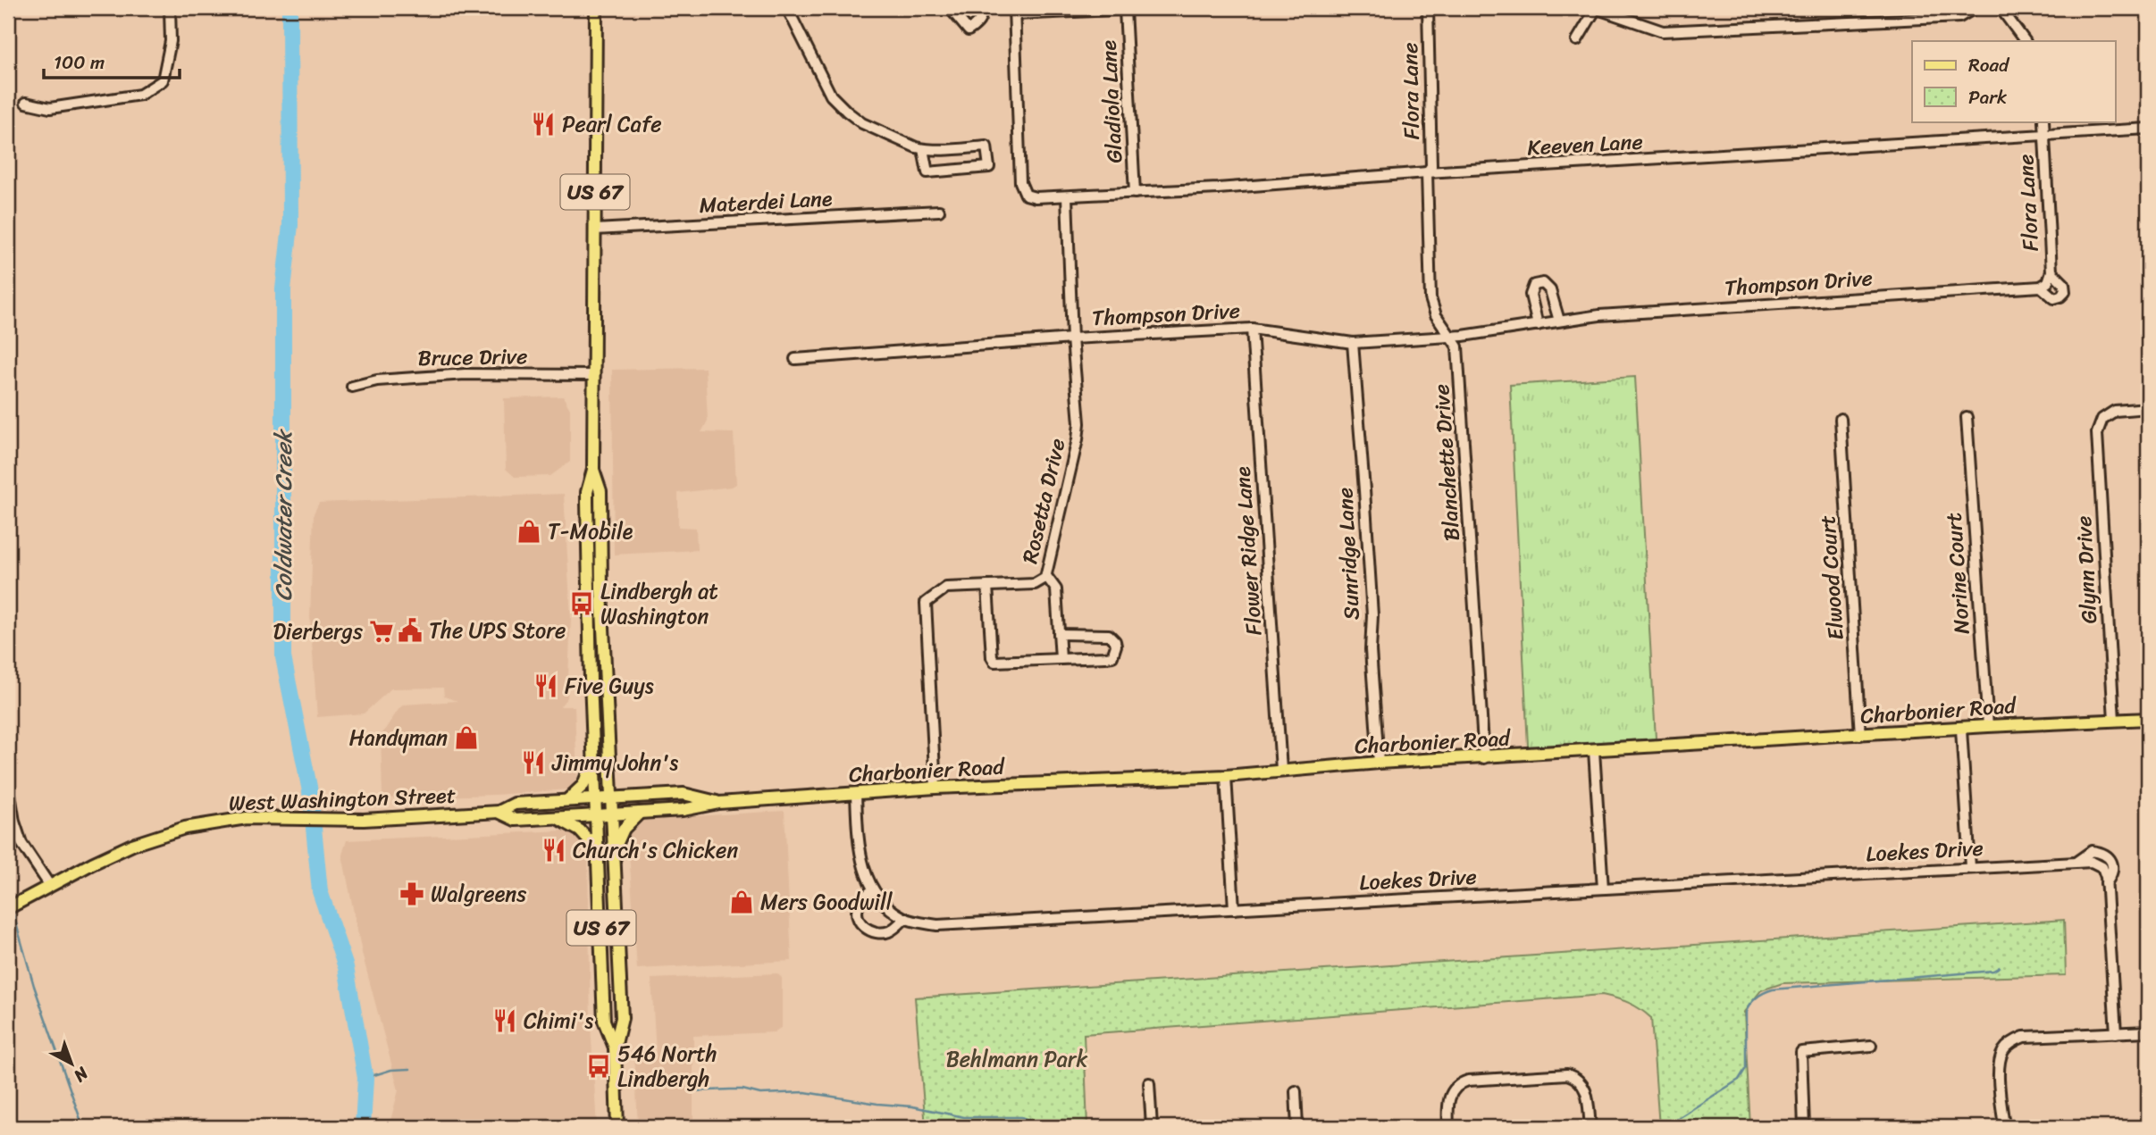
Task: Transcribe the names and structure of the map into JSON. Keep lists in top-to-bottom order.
{
  "streets": {
    "main road": ["US 67", "Charbonier Road", "West Washington Street"],
    "street": [
      "Flora Lane",
      "Gladiola Lane",
      "Keeven Lane",
      "Materdei Lane",
      "Thompson Drive",
      "Bruce Drive",
      "Blanchette Drive",
      "Rosetta Drive",
      "Flower Ridge Lane",
      "Sunridge Lane",
      "Glynn Drive",
      "Norine Court",
      "Elwood Court",
      "Loekes Drive"
    ]
  },
  "crossings": [
    ["Flora Lane", "Keeven Lane"],
    ["Flora Lane", "Thompson Drive"],
    ["Flora Lane", "Blanchette Drive"],
    ["Gladiola Lane", "Keeven Lane"],
    ["Keeven Lane", "Blanchette Drive"],
    ["Keeven Lane", "Rosetta Drive"],
    ["US 67", "Materdei Lane"],
    ["US 67", "Bruce Drive"],
    ["US 67", "Charbonier Road"],
    ["US 67", "West Washington Street"],
    ["Thompson Drive", "Blanchette Drive"],
    ["Thompson Drive", "Rosetta Drive"],
    ["Thompson Drive", "Flower Ridge Lane"],
    ["Thompson Drive", "Sunridge Lane"],
    ["Blanchette Drive", "Charbonier Road"],
    ["Rosetta Drive", "Charbonier Road"],
    ["Flower Ridge Lane", "Charbonier Road"],
    ["Sunridge Lane", "Charbonier Road"],
    ["Glynn Drive", "Charbonier Road"],
    ["Norine Court", "Charbonier Road"],
    ["Elwood Court", "Charbonier Road"],
    ["Charbonier Road", "West Washington Street"],
    ["Charbonier Road", "Loekes Drive"]
  ],
  "water": ["Coldwater Creek"],
  "parks": ["Behlmann Park"],
  "places": {
    "restaurant": [
      "Pearl Cafe",
      "Five Guys",
      "Jimmy John's",
      "Church's Chicken",
      "Chimi's"
    ],
    "shop": ["T-Mobile", "Handyman", "Mers Goodwill"],
    "bus stop": ["Lindbergh at Washington", "546 North Lindbergh"],
    "public building": ["The UPS Store"],
    "supermarket": ["Dierbergs"],
    "pharmacy": ["Walgreens"]
  },
  "legend": ["Road", "Park"],
  "scale_bar": "100 m",
  "north": "bottom right"
}
